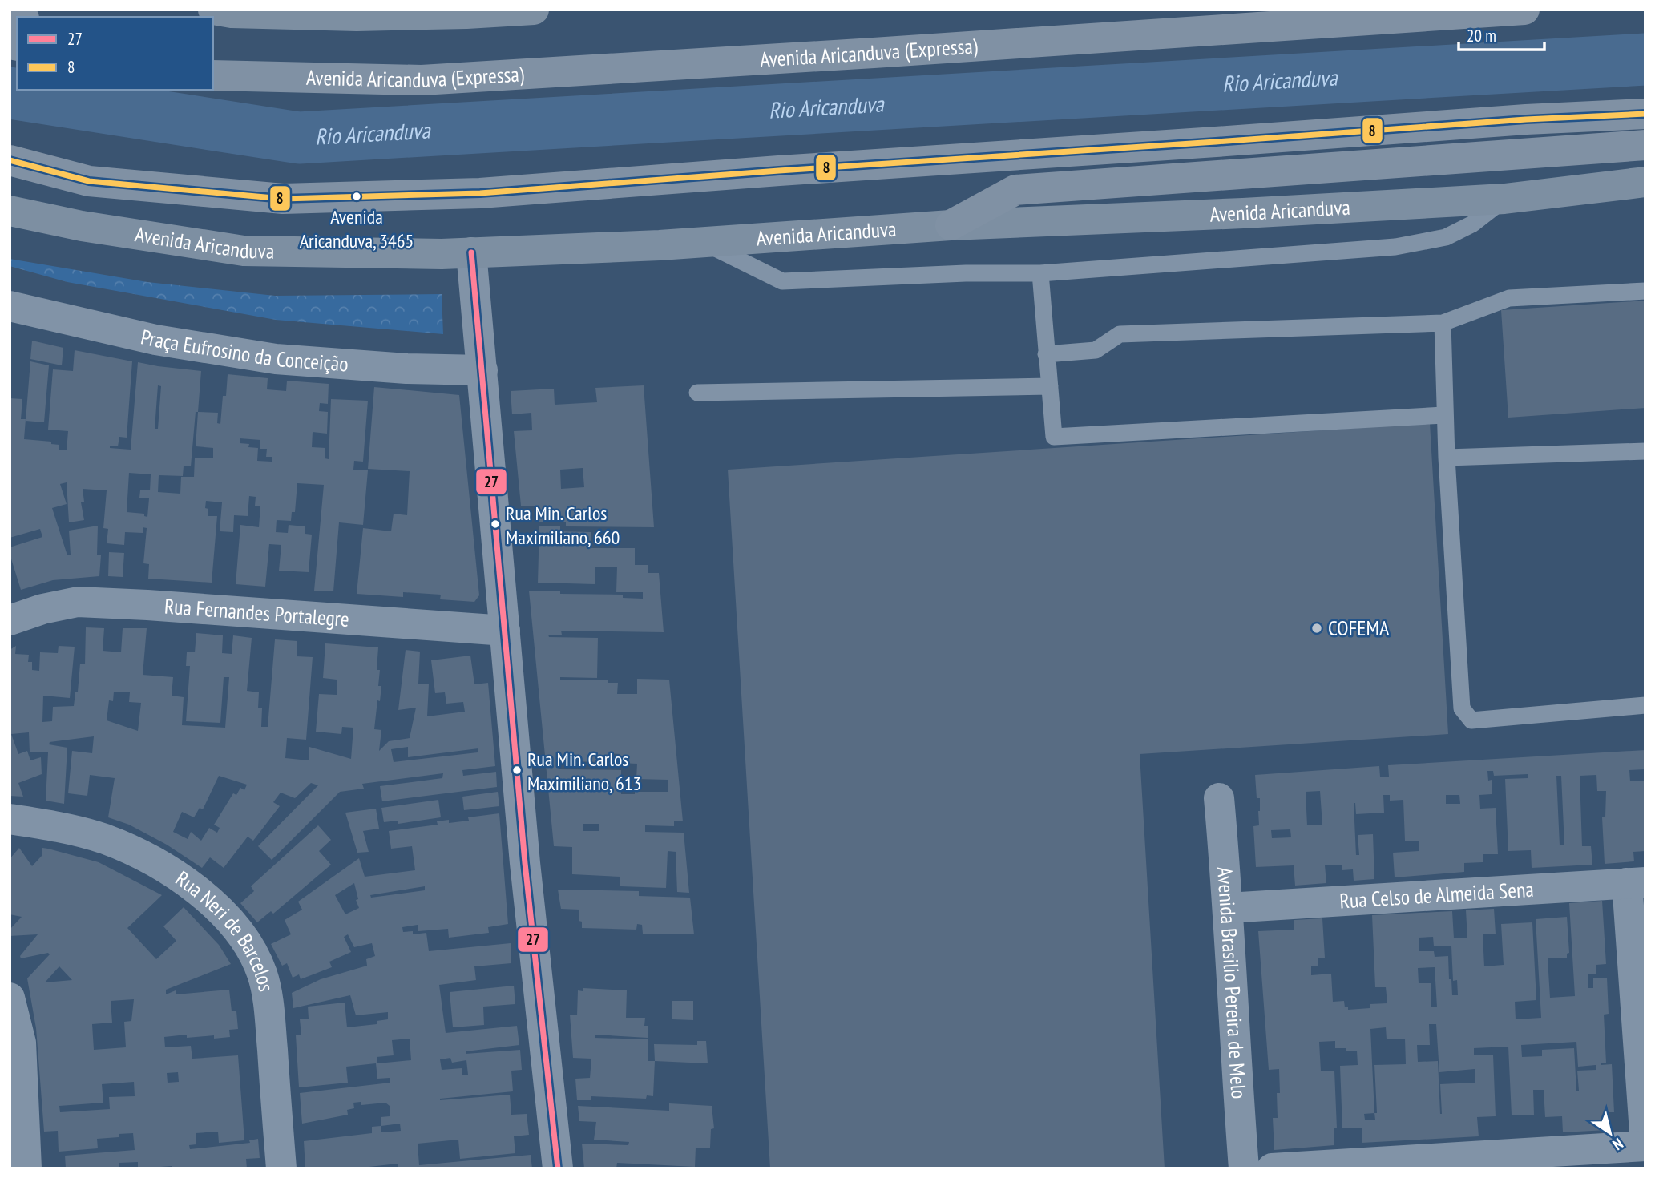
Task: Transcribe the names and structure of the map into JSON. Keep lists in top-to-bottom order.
{
  "streets": {
    "highway": ["Avenida Aricanduva (Expressa)"],
    "main road": ["Avenida Aricanduva"],
    "street": [
      "Praça Eufrosino da Conceição",
      "Rua Fernandes Portalegre",
      "Rua Celso de Almeida Sena",
      "Rua Neri de Barcelos",
      "Avenida Brasilio Pereira de Melo"
    ]
  },
  "crossings": [
    ["Rua Celso de Almeida Sena", "Avenida Brasilio Pereira de Melo"]
  ],
  "water": ["Rio Aricanduva"],
  "places": [
    "Avenida Aricanduva, 3465",
    "Rua Min. Carlos Maximiliano, 660",
    "COFEMA",
    "Rua Min. Carlos Maximiliano, 613"
  ],
  "lines": ["transit line 8", "transit line 27"],
  "legend": ["27", "8"],
  "scale_bar": "20 m",
  "north": "bottom right"
}
